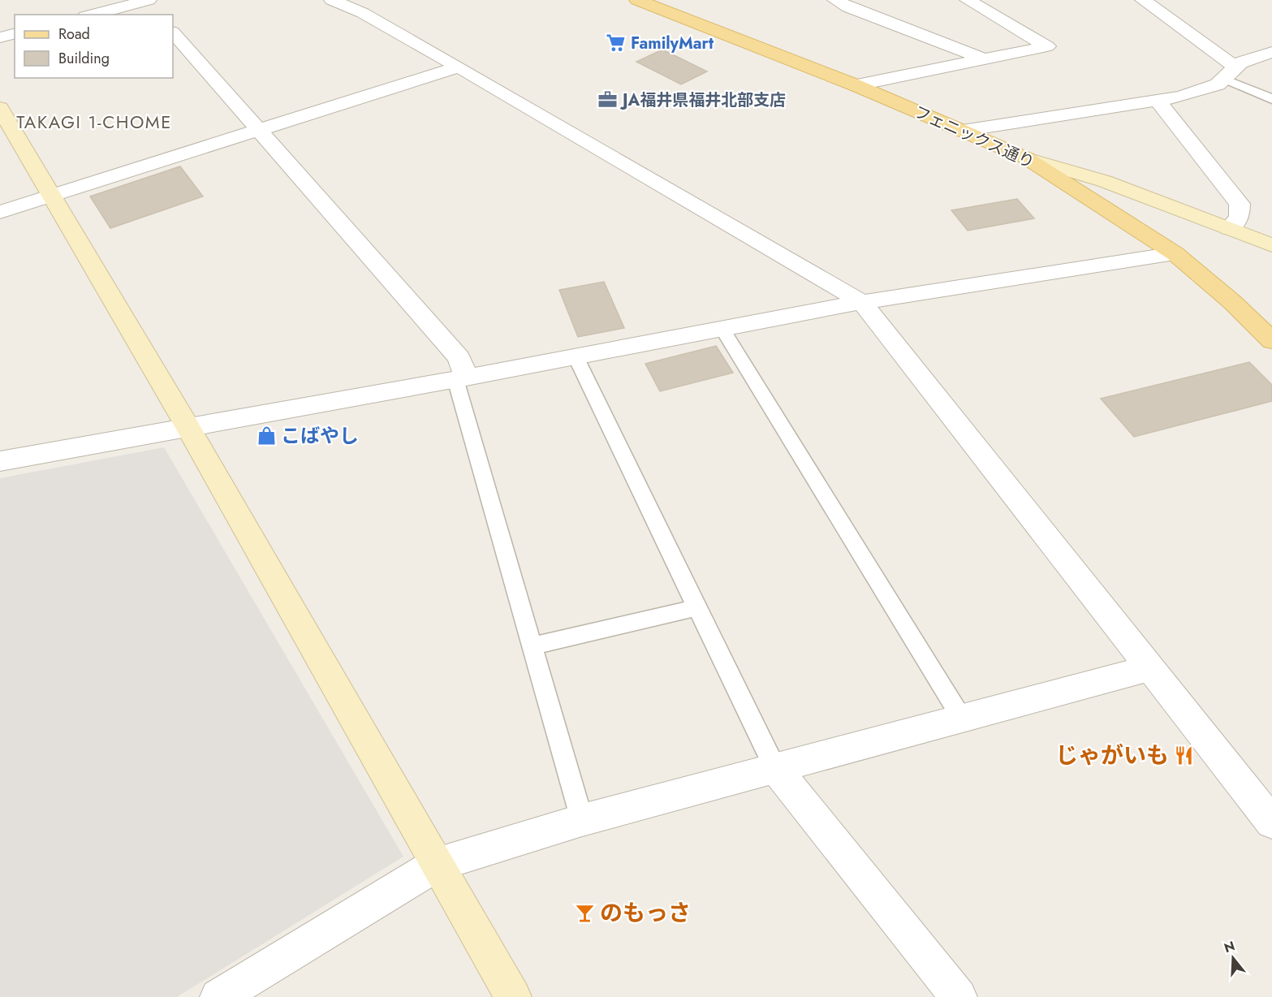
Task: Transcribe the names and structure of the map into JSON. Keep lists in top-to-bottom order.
{
  "streets": {
    "main road": ["フェニックス通り"]
  },
  "districts": ["TAKAGI 1-CHOME"],
  "places": {
    "supermarket": ["FamilyMart"],
    "office": ["JA福井県福井北部支店"],
    "shop": ["こばやし"],
    "restaurant": ["じゃがいも"],
    "bar": ["のもっさ"]
  },
  "legend": ["Road", "Building"],
  "north": "top"
}
